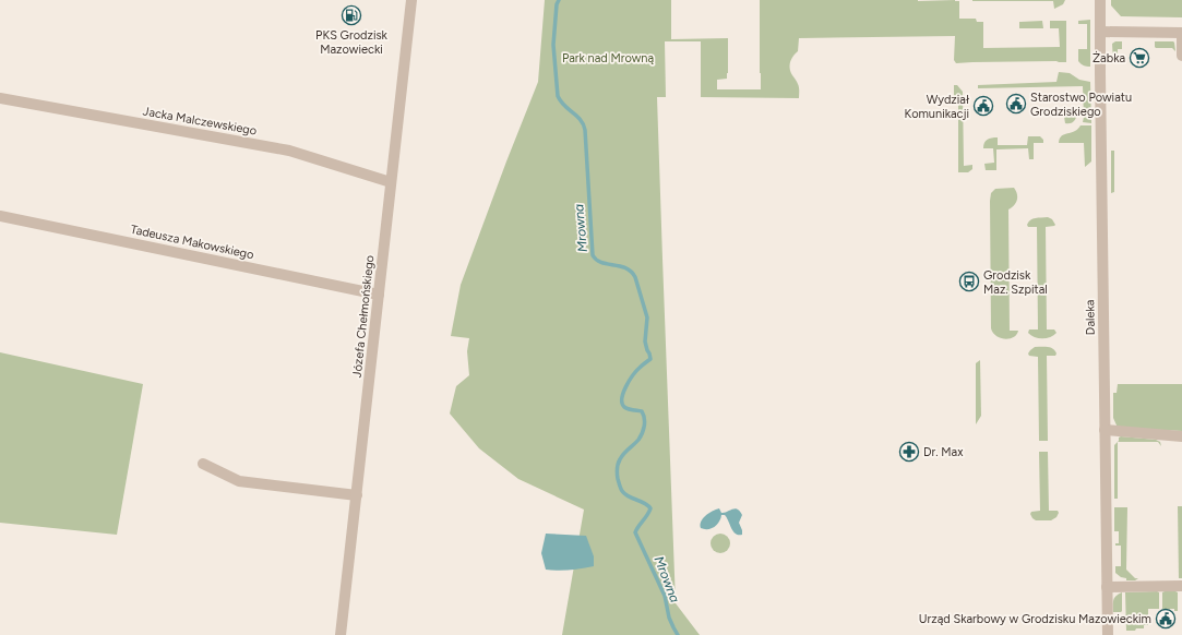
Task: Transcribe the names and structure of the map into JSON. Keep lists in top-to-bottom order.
{
  "streets": {
    "street": [
      "Jacka Malczewskiego",
      "Tadeusza Makowskiego",
      "Józefa Chełmońskiego",
      "Daleka"
    ]
  },
  "crossings": [
    ["Jacka Malczewskiego", "Józefa Chełmońskiego"],
    ["Tadeusza Makowskiego", "Józefa Chełmońskiego"]
  ],
  "water": ["Mrowna"],
  "parks": ["Park nad Mrowną"],
  "places": {
    "fuel station": ["PKS Grodzisk Mazowiecki"],
    "supermarket": ["Żabka"],
    "public building": ["Starostwo Powiatu Grodziskiego", "Wydział Komunikacji", "Urząd Skarbowy w Grodzisku Mazowieckim"],
    "bus stop": ["Grodzisk Maz. Szpital"],
    "pharmacy": ["Dr. Max"]
  }
}
